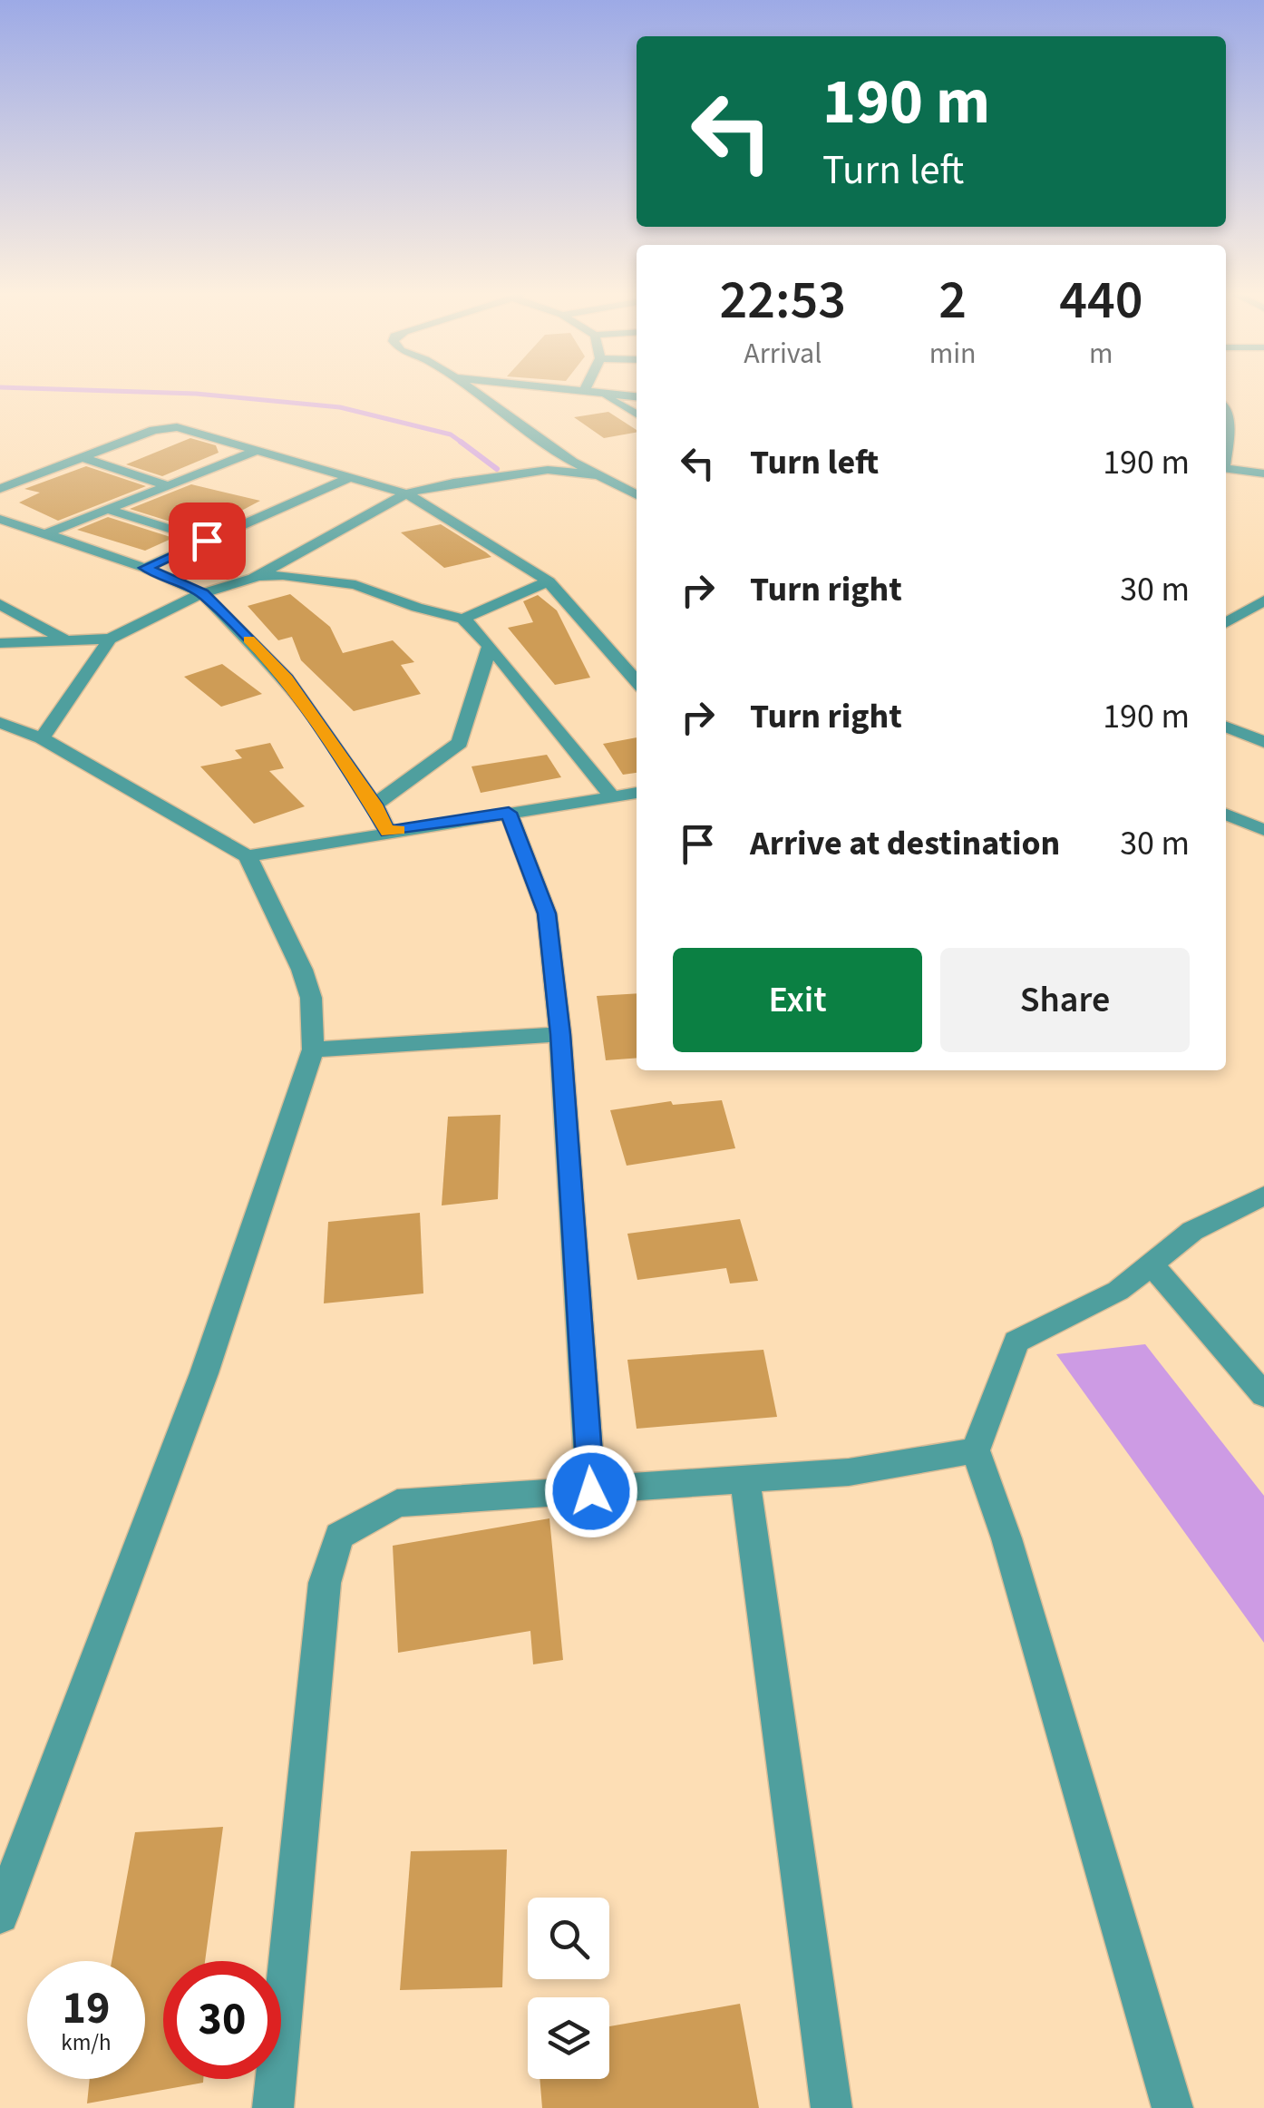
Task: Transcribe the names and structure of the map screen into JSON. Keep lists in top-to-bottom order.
{
  "page": {
    "turn": ["190 m", "Turn left"],
    "eta": [
      "22:53",
      "Arrival",
      "2",
      "min",
      "440",
      "m"
    ],
    "list": [
      {
        "name": "Turn left",
        "value": "190 m"
      },
      {
        "name": "Turn right",
        "value": "30 m"
      },
      {
        "name": "Turn right",
        "value": "190 m"
      },
      {
        "name": "Arrive at destination",
        "value": "30 m"
      }
    ],
    "buttons": ["Exit", "Share"],
    "speed": "19 km/h",
    "limit": "30"
  }
}
